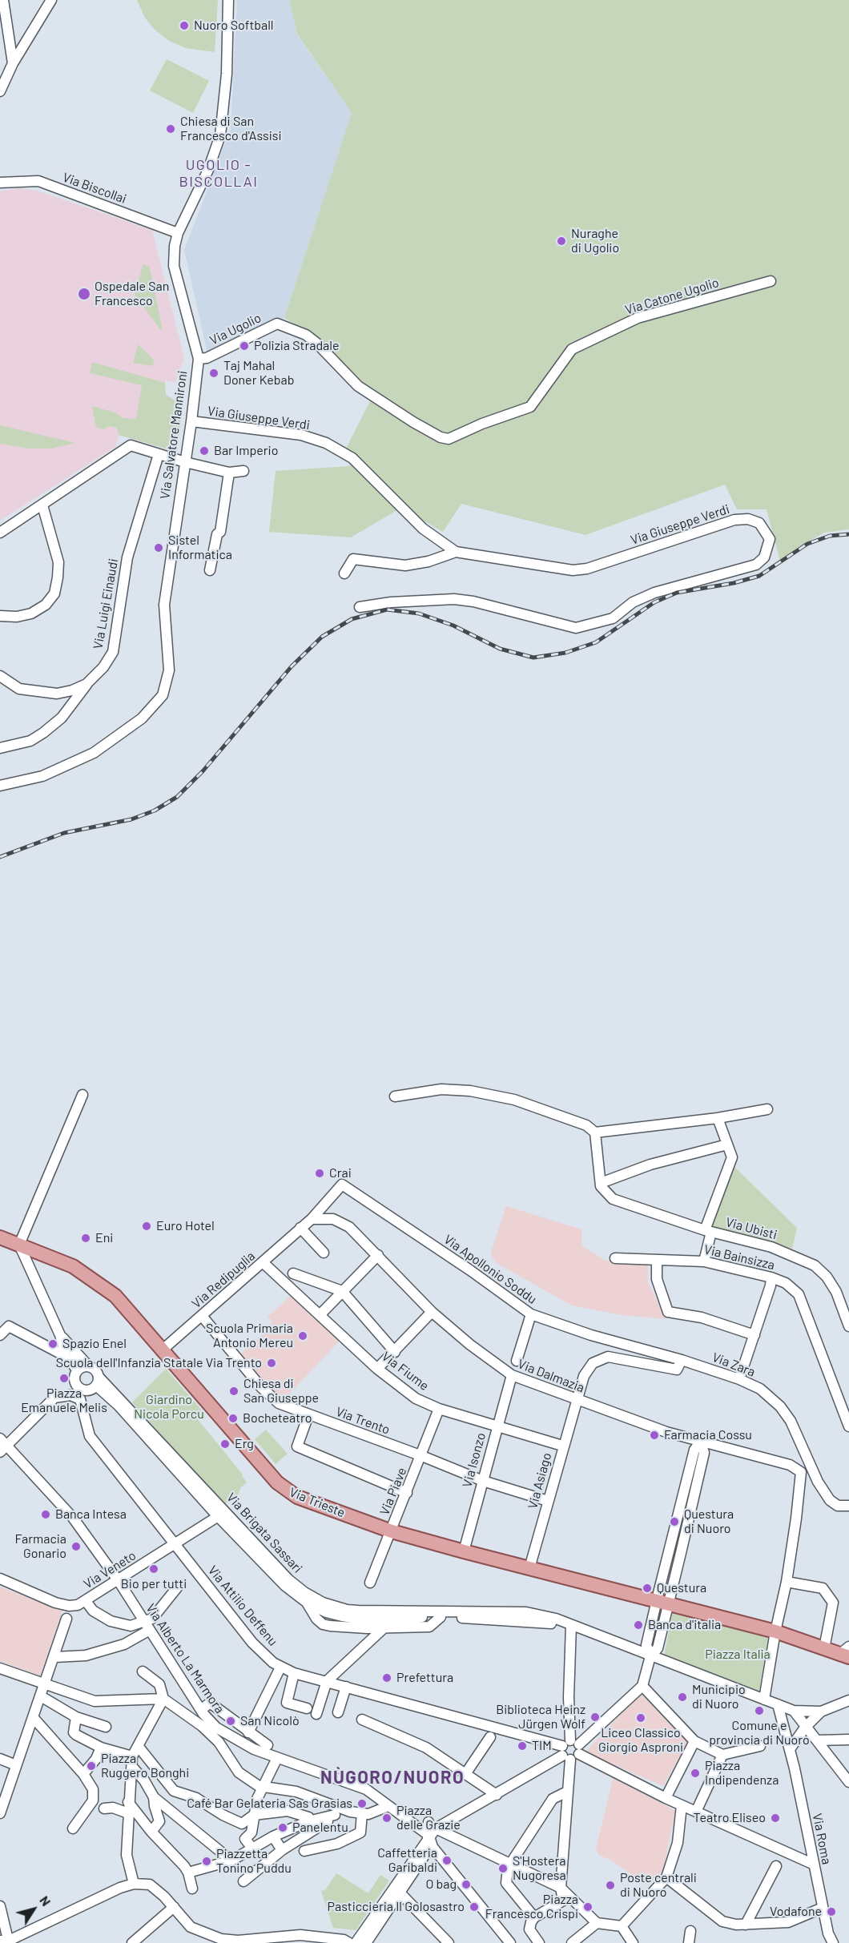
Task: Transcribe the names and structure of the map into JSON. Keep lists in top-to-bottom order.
{
  "streets": {
    "main road": ["Via Trieste"],
    "street": [
      "Via Biscollai",
      "Via Catone Ugolio",
      "Via Ugolio",
      "Via Giuseppe Verdi",
      "Via Salvatore Mannironi",
      "Via Luigi Einaudi",
      "Via Ubisti",
      "Via Bainsizza",
      "Via Apollonio Soddu",
      "Via Redipuglia",
      "Via Zara",
      "Via Fiume",
      "Via Dalmazia",
      "Via Trento",
      "Via Isonzo",
      "Via Asiago",
      "Via Piave",
      "Via Brigata Sassari",
      "Via Veneto",
      "Via Attilio Deffenu",
      "Via Alberto La Marmora",
      "Via Roma"
    ]
  },
  "crossings": [
    ["Via Biscollai", "Via Salvatore Mannironi"],
    ["Via Catone Ugolio", "Via Ugolio"],
    ["Via Ugolio", "Via Salvatore Mannironi"],
    ["Via Giuseppe Verdi", "Via Salvatore Mannironi"],
    ["Via Apollonio Soddu", "Via Redipuglia"],
    ["Via Apollonio Soddu", "Via Zara"],
    ["Via Apollonio Soddu", "Via Dalmazia"],
    ["Via Redipuglia", "Via Fiume"],
    ["Via Redipuglia", "Via Dalmazia"],
    ["Via Redipuglia", "Via Trento"],
    ["Via Redipuglia", "Via Trieste"],
    ["Via Fiume", "Via Isonzo"],
    ["Via Fiume", "Via Asiago"],
    ["Via Fiume", "Via Piave"],
    ["Via Dalmazia", "Via Isonzo"],
    ["Via Dalmazia", "Via Asiago"],
    ["Via Trento", "Via Isonzo"],
    ["Via Trento", "Via Asiago"],
    ["Via Trento", "Via Piave"],
    ["Via Isonzo", "Via Trieste"],
    ["Via Asiago", "Via Trieste"],
    ["Via Piave", "Via Trieste"],
    ["Via Brigata Sassari", "Via Veneto"],
    ["Via Veneto", "Via Attilio Deffenu"],
    ["Via Veneto", "Via Alberto La Marmora"],
    ["Via Attilio Deffenu", "Via Roma"]
  ],
  "districts": ["UGOLIO - BISCOLLAI", "NÙGORO/NUORO"],
  "parks": ["Giardino Nicola Porcu", "Piazza Italia"],
  "places": [
    "Nuoro Softball",
    "Chiesa di San Francesco d'Assisi",
    "Nuraghe di Ugolio",
    "Ospedale San Francesco",
    "Polizia Stradale",
    "Taj Mahal Doner Kebab",
    "Bar Imperio",
    "Sistel Informatica",
    "Crai",
    "Euro Hotel",
    "Eni",
    "Scuola Primaria Antonio Mereu",
    "Spazio Enel",
    "Scuola dell'Infanzia Statale Via Trento",
    "Piazza Emanuele Melis",
    "Chiesa di San Giuseppe",
    "Bocheteatro",
    "Farmacia Cossu",
    "Erg",
    "Banca Intesa",
    "Questura di Nuoro",
    "Farmacia Gonario",
    "Bio per tutti",
    "Questura",
    "Banca d'italia",
    "Prefettura",
    "Municipio di Nuoro",
    "Comune e provincia di Nuoro",
    "Biblioteca Heinz Jürgen Wolf",
    "Liceo Classico Giorgio Asproni",
    "San Nicolò",
    "TIM",
    "Piazza Ruggero Bonghi",
    "Piazza Indipendenza",
    "Café Bar Gelateria Sas Grasias",
    "Piazza delle Grazie",
    "Teatro Eliseo",
    "Panelentu",
    "Caffetteria Garibaldi",
    "Piazzetta Tonino Puddu",
    "S'Hostera Nugoresa",
    "O bag",
    "Poste centrali di Nuoro",
    "Pasticcieria Il Golosastro",
    "Piazza Francesco Crispi",
    "Vodafone"
  ],
  "north": "top right"
}
